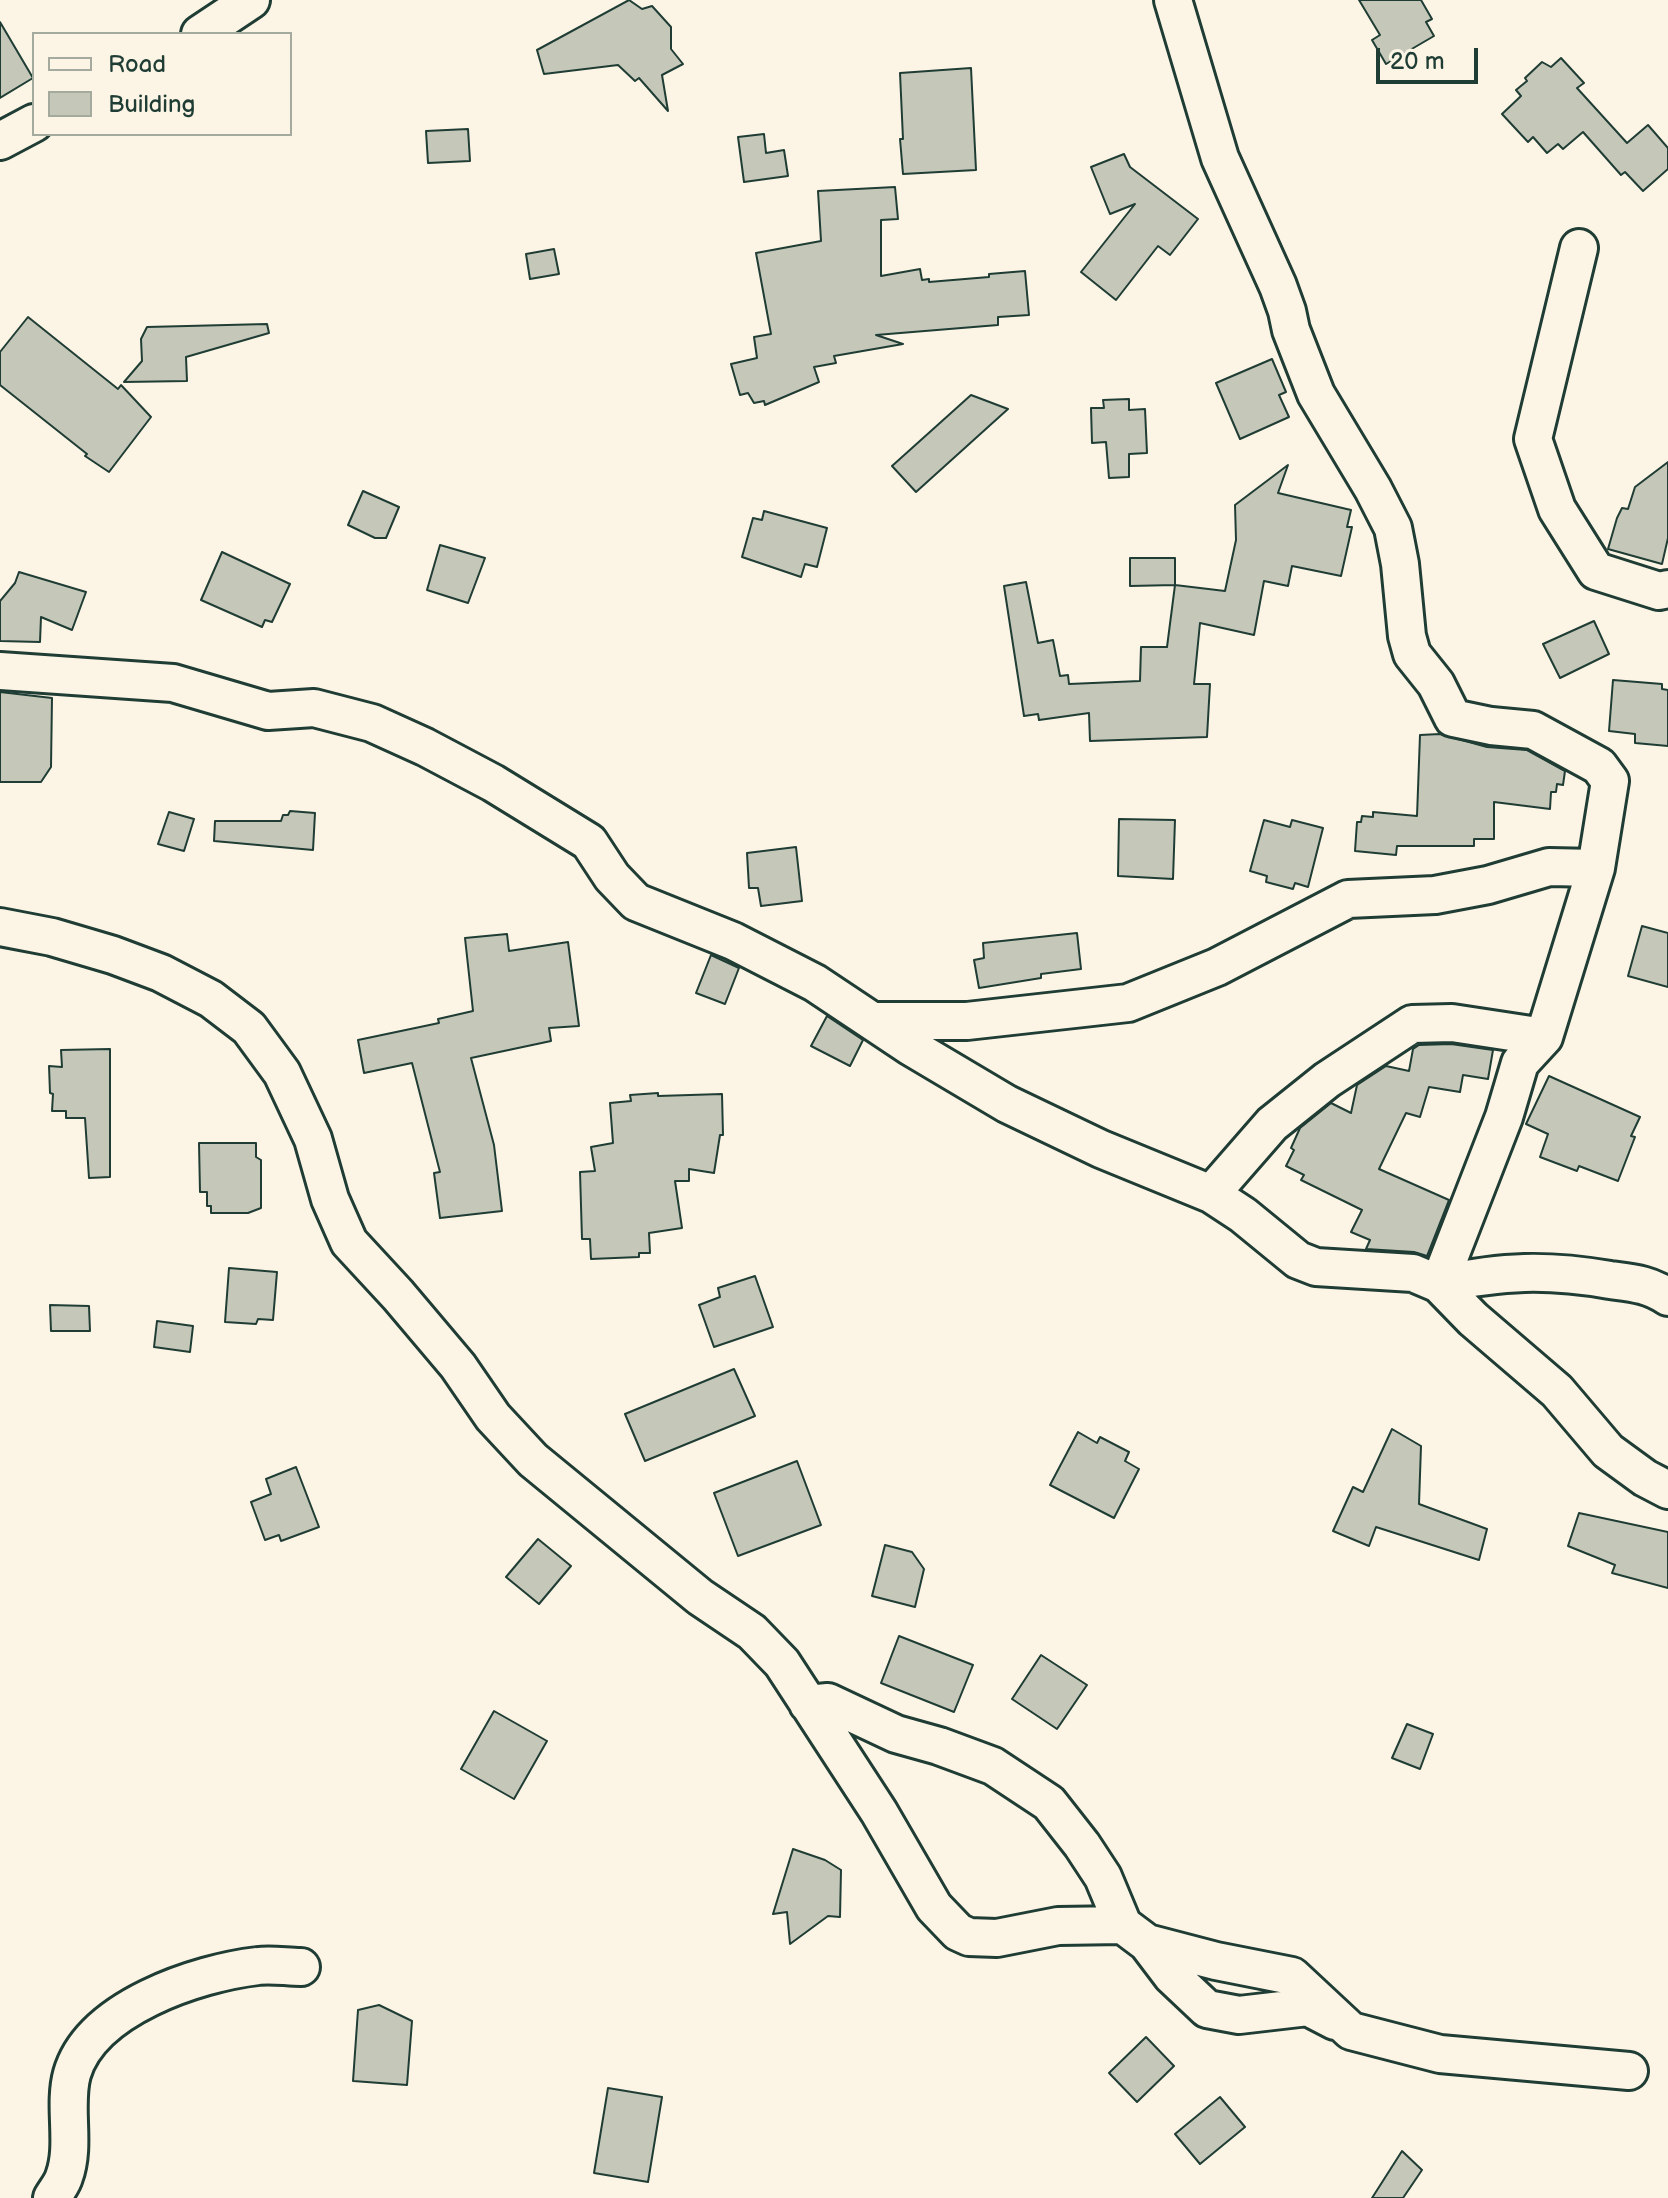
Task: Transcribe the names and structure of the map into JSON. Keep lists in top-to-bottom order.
{
  "legend": ["Road", "Building"],
  "scale_bar": "20 m"
}
